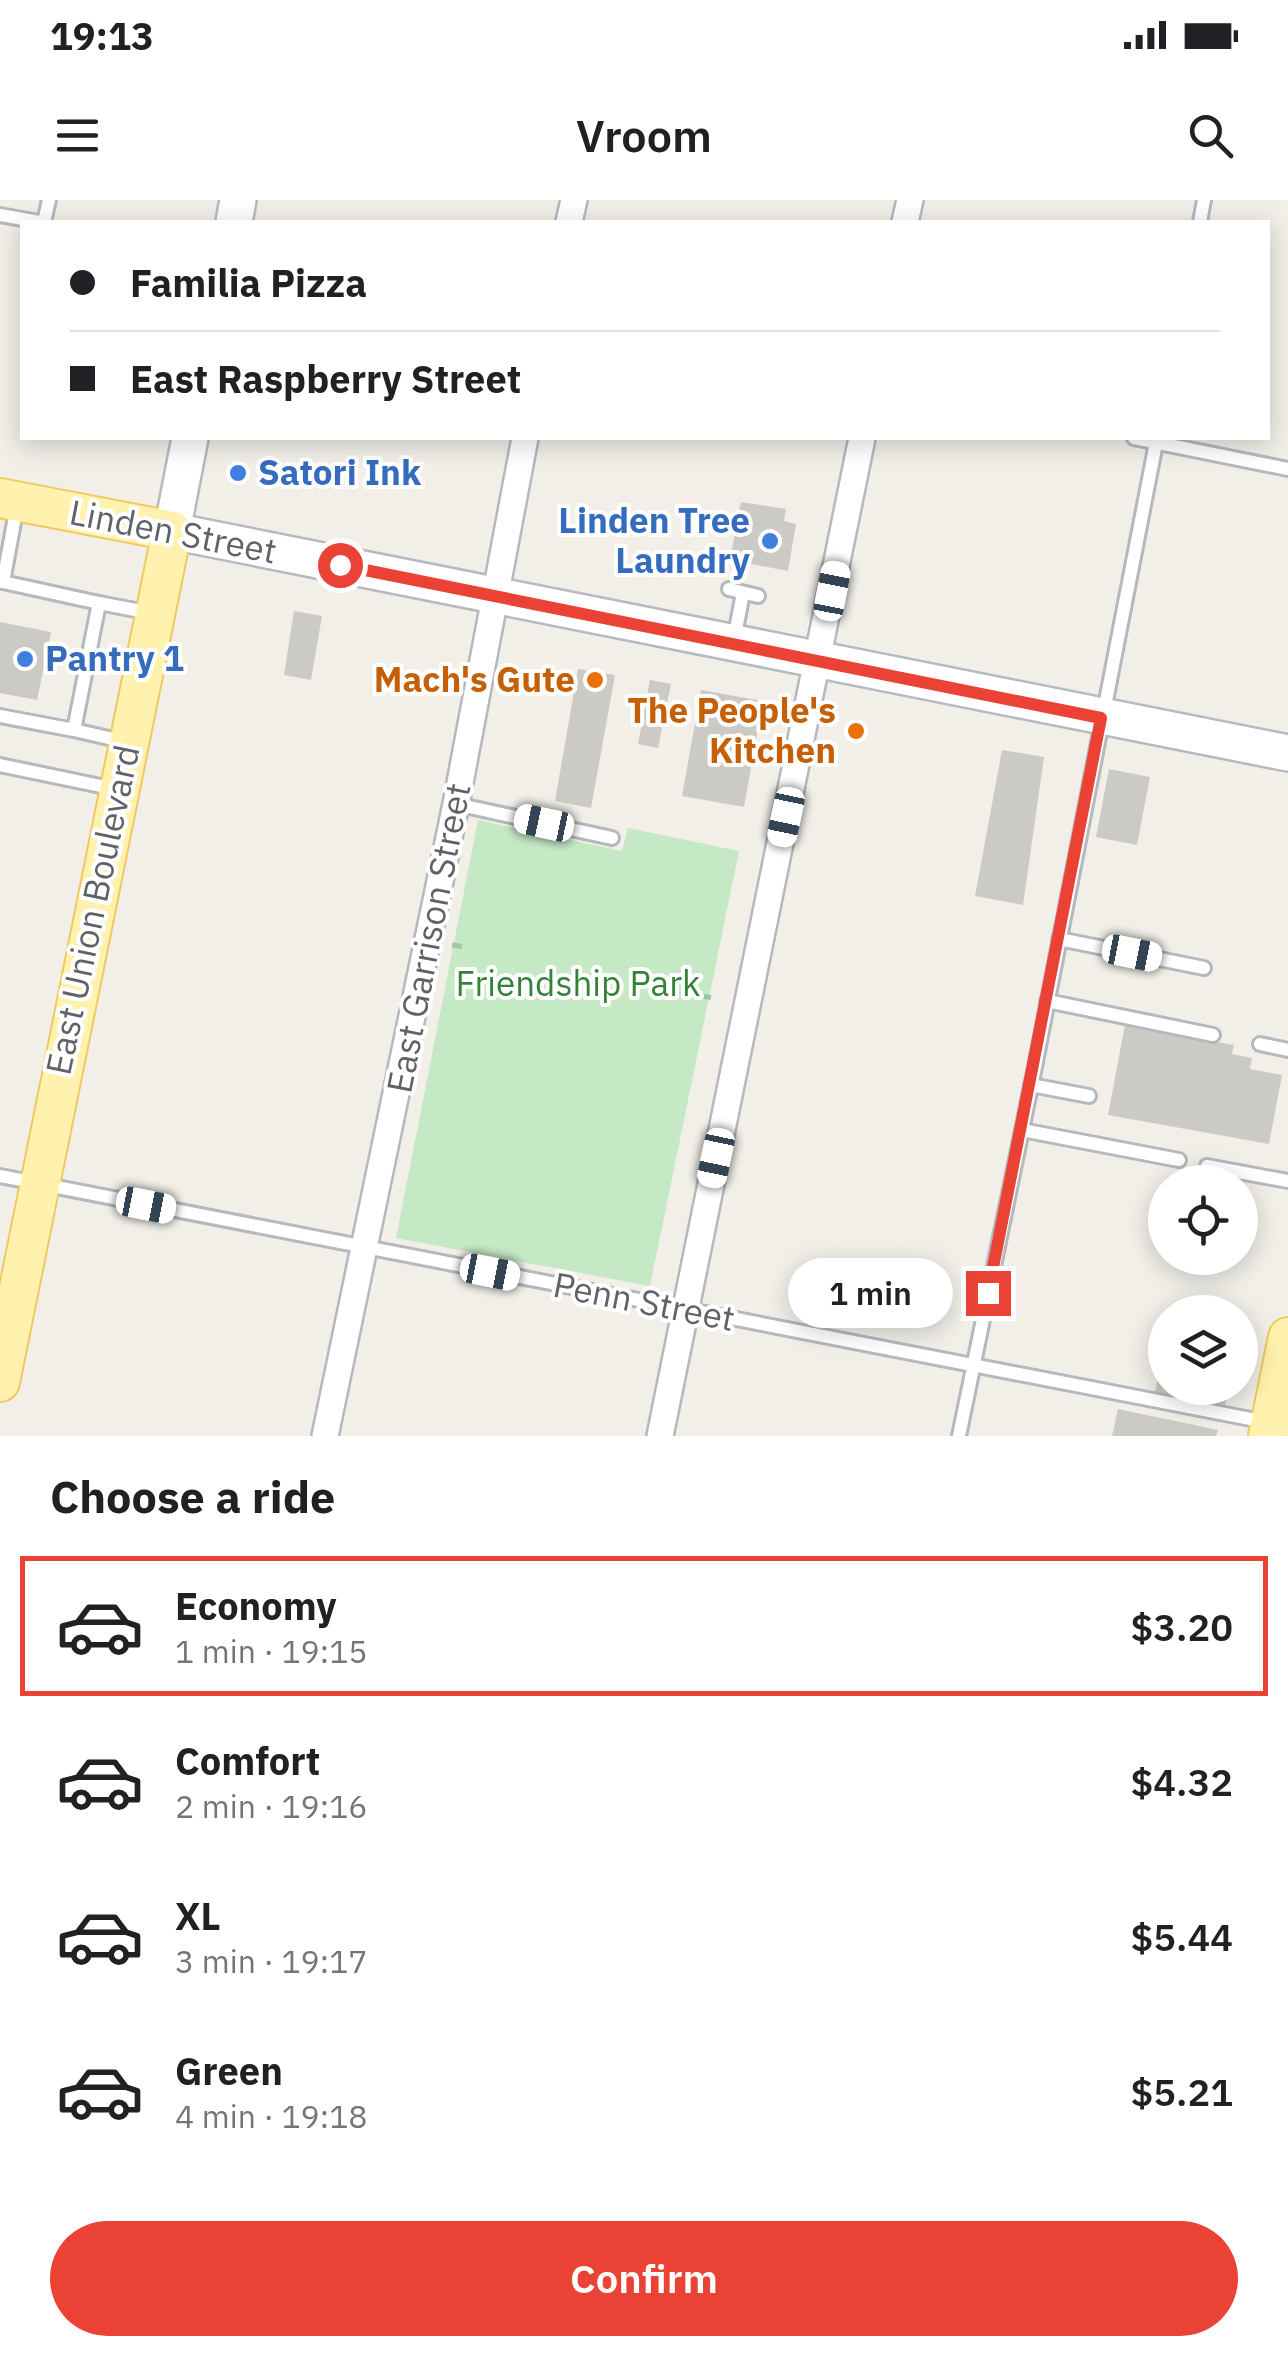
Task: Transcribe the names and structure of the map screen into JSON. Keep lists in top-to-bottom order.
{
  "streets": {
    "main road": ["Linden Street", "East Union Boulevard"],
    "street": ["East Garrison Street"],
    "lane": ["Penn Street"]
  },
  "crossings": [
    ["Linden Street", "East Union Boulevard"],
    ["Linden Street", "East Garrison Street"],
    ["East Union Boulevard", "Penn Street"],
    ["East Garrison Street", "Penn Street"]
  ],
  "parks": ["Friendship Park"],
  "places": [
    "Satori Ink",
    "Linden Tree Laundry",
    "Pantry 1",
    "Mach's Gute",
    "The People's Kitchen"
  ],
  "page": {
    "status": "19:13",
    "header": "Vroom",
    "banner": ["Familia Pizza", "East Raspberry Street"],
    "bubble": "1 min",
    "heading": "Choose a ride",
    "list": [
      {
        "name": "Economy",
        "note": "1 min · 19:15",
        "value": "$3.20"
      },
      {
        "name": "Comfort",
        "note": "2 min · 19:16",
        "value": "$4.32"
      },
      {
        "name": "XL",
        "note": "3 min · 19:17",
        "value": "$5.44"
      },
      {
        "name": "Green",
        "note": "4 min · 19:18",
        "value": "$5.21"
      }
    ],
    "buttons": "Confirm"
  }
}
